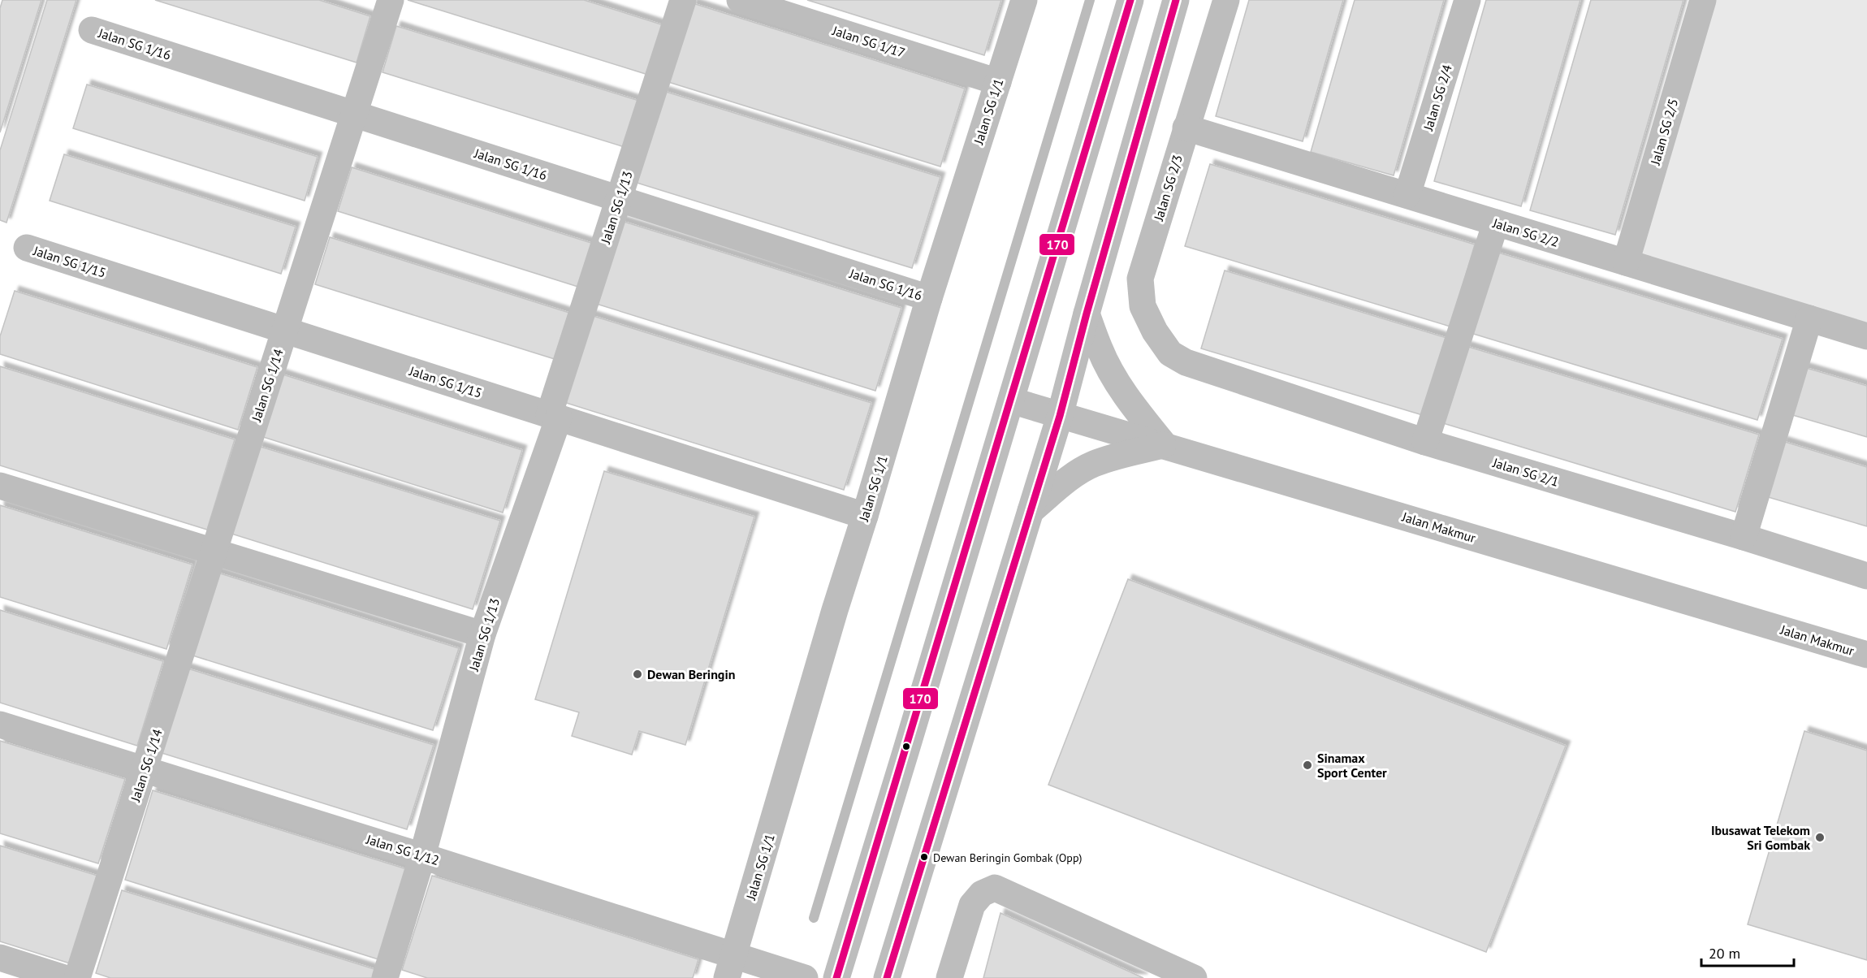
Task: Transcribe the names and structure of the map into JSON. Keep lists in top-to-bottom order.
{
  "streets": {
    "street": [
      "Jalan SG 1/17",
      "Jalan SG 1/16",
      "Jalan SG 2/4",
      "Jalan SG 1/1",
      "Jalan SG 2/5",
      "Jalan SG 2/3",
      "Jalan SG 1/13",
      "Jalan SG 2/2",
      "Jalan SG 1/15",
      "Jalan SG 1/14",
      "Jalan SG 2/1",
      "Jalan Makmur",
      "Jalan SG 1/12"
    ]
  },
  "crossings": [
    ["Jalan SG 1/17", "Jalan SG 1/1"],
    ["Jalan SG 1/16", "Jalan SG 1/1"],
    ["Jalan SG 1/16", "Jalan SG 1/13"],
    ["Jalan SG 1/16", "Jalan SG 1/14"],
    ["Jalan SG 2/4", "Jalan SG 2/2"],
    ["Jalan SG 1/1", "Jalan SG 1/15"],
    ["Jalan SG 1/1", "Jalan SG 1/12"],
    ["Jalan SG 2/5", "Jalan SG 2/2"],
    ["Jalan SG 2/3", "Jalan SG 2/2"],
    ["Jalan SG 2/3", "Jalan SG 2/1"],
    ["Jalan SG 1/13", "Jalan SG 1/15"],
    ["Jalan SG 1/13", "Jalan SG 1/12"],
    ["Jalan SG 1/15", "Jalan SG 1/14"],
    ["Jalan SG 1/14", "Jalan SG 1/12"]
  ],
  "places": [
    "Dewan Beringin",
    "Sinamax Sport Center",
    "Ibusawat Telekom Sri Gombak",
    "Dewan Beringin Gombak (Opp)"
  ],
  "lines": ["transit line 170"],
  "scale_bar": "20 m"
}
